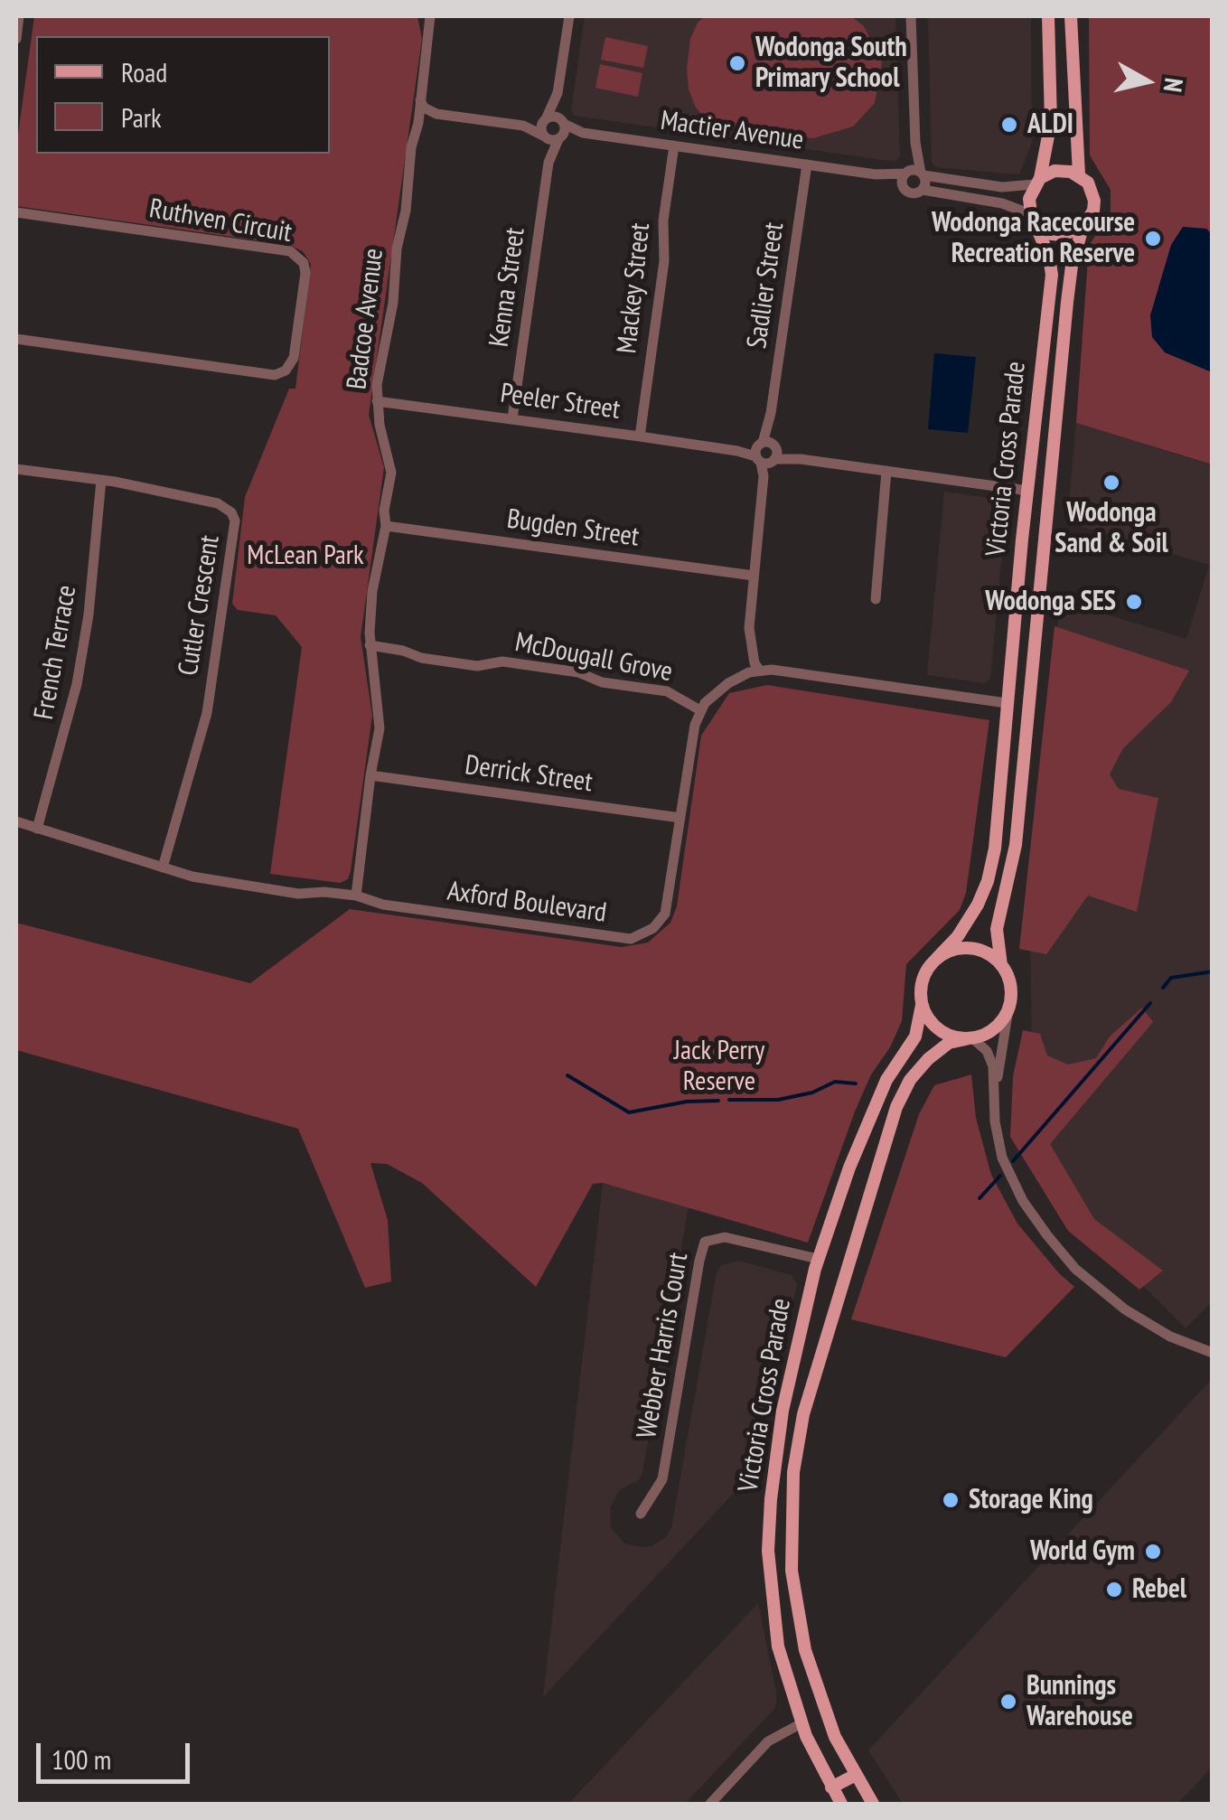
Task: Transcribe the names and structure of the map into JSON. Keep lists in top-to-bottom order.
{
  "streets": {
    "main road": ["Victoria Cross Parade"],
    "street": [
      "Mactier Avenue",
      "Ruthven Circuit",
      "Sadlier Street",
      "Kenna Street",
      "Mackey Street",
      "Badcoe Avenue",
      "Peeler Street",
      "Bugden Street",
      "Cutler Crescent",
      "French Terrace",
      "McDougall Grove",
      "Derrick Street",
      "Axford Boulevard",
      "Webber Harris Court"
    ]
  },
  "crossings": [
    ["Mactier Avenue", "Sadlier Street"],
    ["Mactier Avenue", "Kenna Street"],
    ["Mactier Avenue", "Mackey Street"],
    ["Sadlier Street", "Peeler Street"],
    ["Sadlier Street", "Bugden Street"],
    ["Kenna Street", "Peeler Street"],
    ["Mackey Street", "Peeler Street"],
    ["Badcoe Avenue", "Peeler Street"],
    ["Badcoe Avenue", "Bugden Street"],
    ["Badcoe Avenue", "McDougall Grove"],
    ["Badcoe Avenue", "Derrick Street"],
    ["Badcoe Avenue", "Axford Boulevard"],
    ["Peeler Street", "Victoria Cross Parade"],
    ["Victoria Cross Parade", "Webber Harris Court"],
    ["Cutler Crescent", "French Terrace"],
    ["Cutler Crescent", "Axford Boulevard"],
    ["French Terrace", "Axford Boulevard"],
    ["McDougall Grove", "Axford Boulevard"],
    ["Derrick Street", "Axford Boulevard"]
  ],
  "parks": ["McLean Park", "Jack Perry Reserve"],
  "places": [
    "Wodonga South Primary School",
    "ALDI",
    "Wodonga Racecourse Recreation Reserve",
    "Wodonga Sand & Soil",
    "Wodonga SES",
    "Storage King",
    "World Gym",
    "Rebel",
    "Bunnings Warehouse"
  ],
  "legend": ["Road", "Park"],
  "scale_bar": "100 m",
  "north": "right"
}
